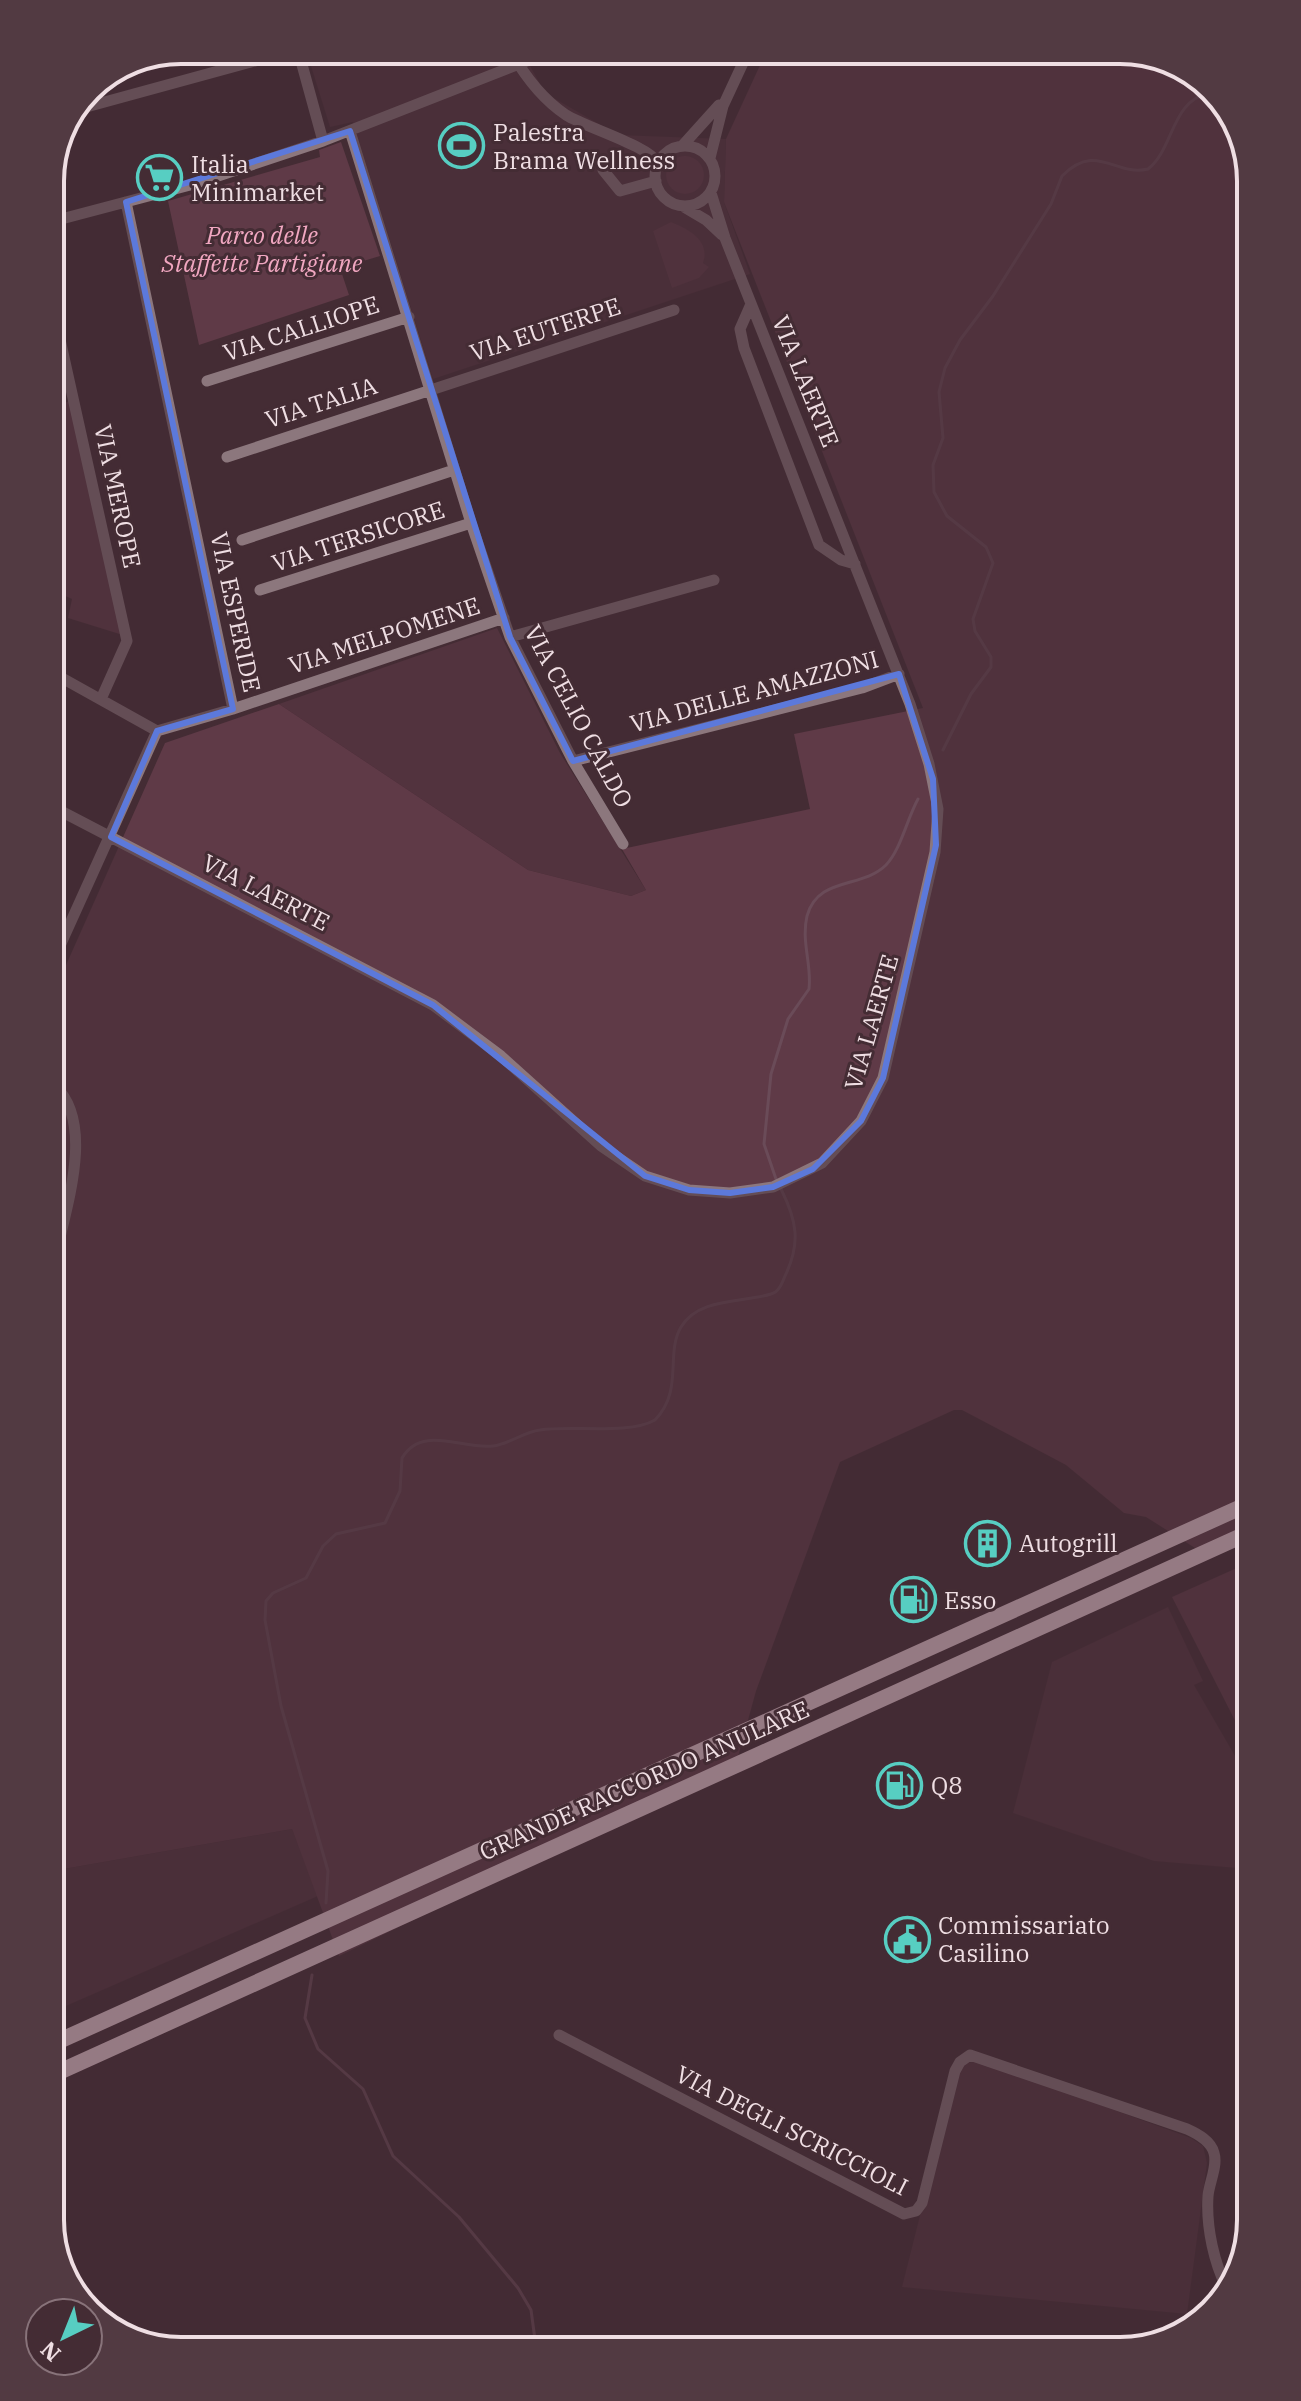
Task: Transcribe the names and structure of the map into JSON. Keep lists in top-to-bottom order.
{
  "streets": {
    "highway": ["GRANDE RACCORDO ANULARE"],
    "street": [
      "VIA CALLIOPE",
      "VIA EUTERPE",
      "VIA LAERTE",
      "VIA TALIA",
      "VIA MEROPE",
      "VIA TERSICORE",
      "VIA ESPERIDE",
      "VIA MELPOMENE",
      "VIA DELLE AMAZZONI",
      "VIA CELIO CALDO",
      "VIA DEGLI SCRICCIOLI"
    ]
  },
  "crossings": [
    ["VIA CALLIOPE", "VIA CELIO CALDO"],
    ["VIA EUTERPE", "VIA TALIA"],
    ["VIA EUTERPE", "VIA CELIO CALDO"],
    ["VIA LAERTE", "VIA DELLE AMAZZONI"],
    ["VIA TALIA", "VIA CELIO CALDO"],
    ["VIA TERSICORE", "VIA CELIO CALDO"],
    ["VIA ESPERIDE", "VIA MELPOMENE"],
    ["VIA MELPOMENE", "VIA CELIO CALDO"],
    ["VIA DELLE AMAZZONI", "VIA CELIO CALDO"]
  ],
  "parks": ["Parco delle Staffette Partigiane"],
  "places": {
    "sports": ["Palestra Brama Wellness"],
    "supermarket": ["Italia Minimarket"],
    "building": ["Autogrill"],
    "fuel station": ["Esso", "Q8"],
    "public building": ["Commissariato Casilino"]
  },
  "north": "bottom left"
}
